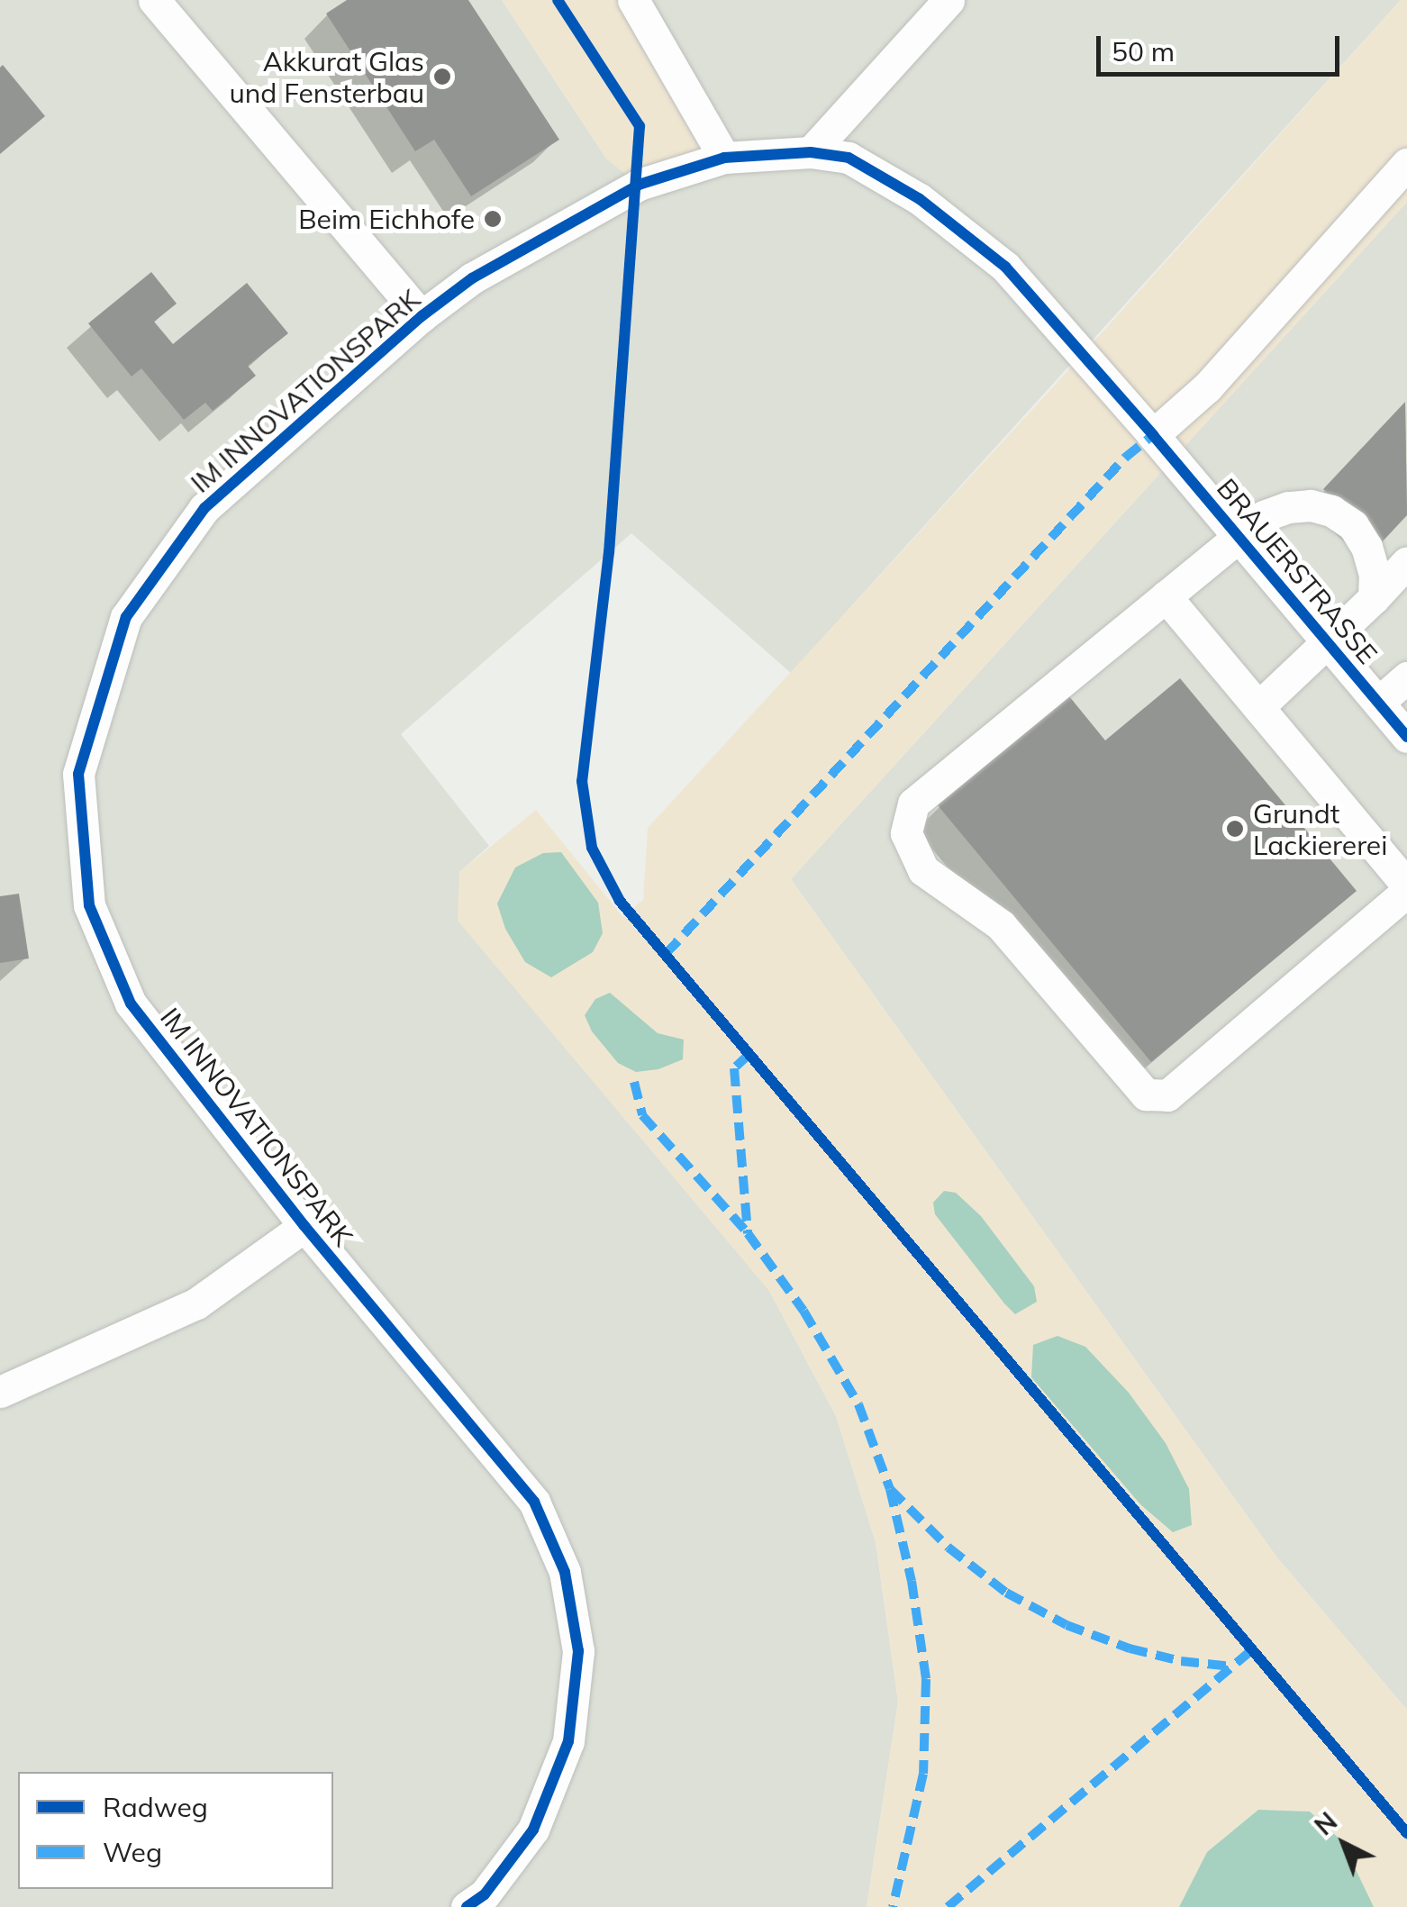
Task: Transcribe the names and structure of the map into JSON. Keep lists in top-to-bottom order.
{
  "streets": {
    "street": ["IM INNOVATIONSPARK", "BRAUERSTRASSE"]
  },
  "crossings": [
    ["IM INNOVATIONSPARK", "BRAUERSTRASSE"]
  ],
  "places": ["Akkurat Glas und Fensterbau", "Beim Eichhofe", "Grundt Lackiererei"],
  "legend": ["Radweg", "Weg"],
  "scale_bar": "50 m",
  "north": "top left"
}
